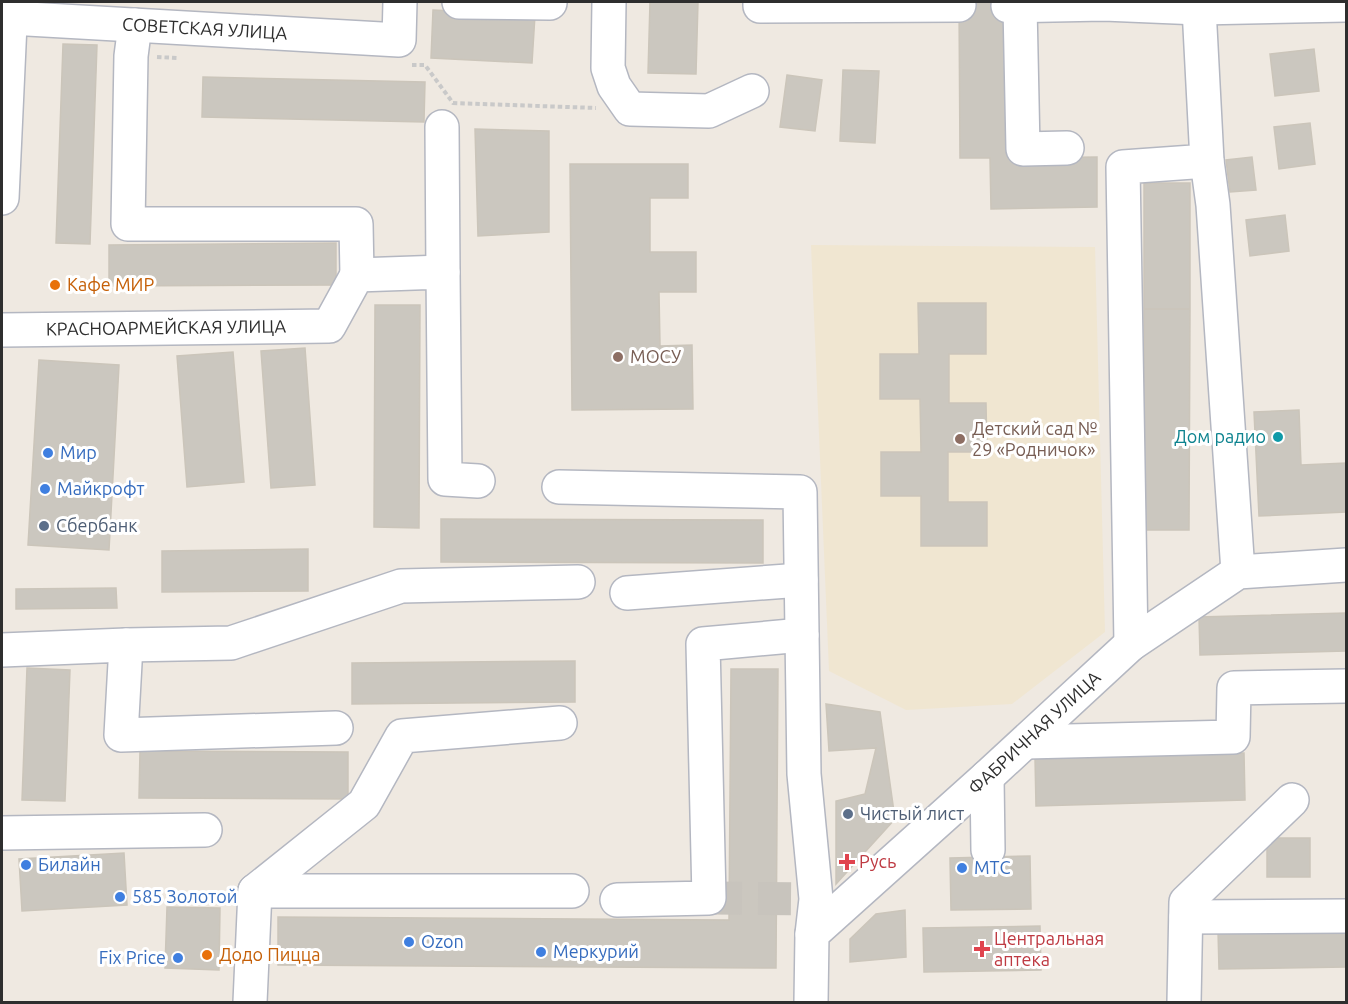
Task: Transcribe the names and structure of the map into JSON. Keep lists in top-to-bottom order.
{
  "streets": {
    "street": ["СОВЕТСКАЯ УЛИЦА", "КРАСНОАРМЕЙСКАЯ УЛИЦА", "ФАБРИЧНАЯ УЛИЦА"]
  },
  "places": {
    "other": [
      "Кафе МИР",
      "МОСУ",
      "Дом радио",
      "Детский сад № 29 «Родничок»",
      "Мир",
      "Майкрофт",
      "Сбербанк",
      "Чистый лист",
      "Билайн",
      "МТС",
      "585 Золотой",
      "Ozon",
      "Меркурий",
      "Додо Пицца",
      "Fix Price"
    ],
    "health": ["Русь", "Центральная аптека"]
  }
}
